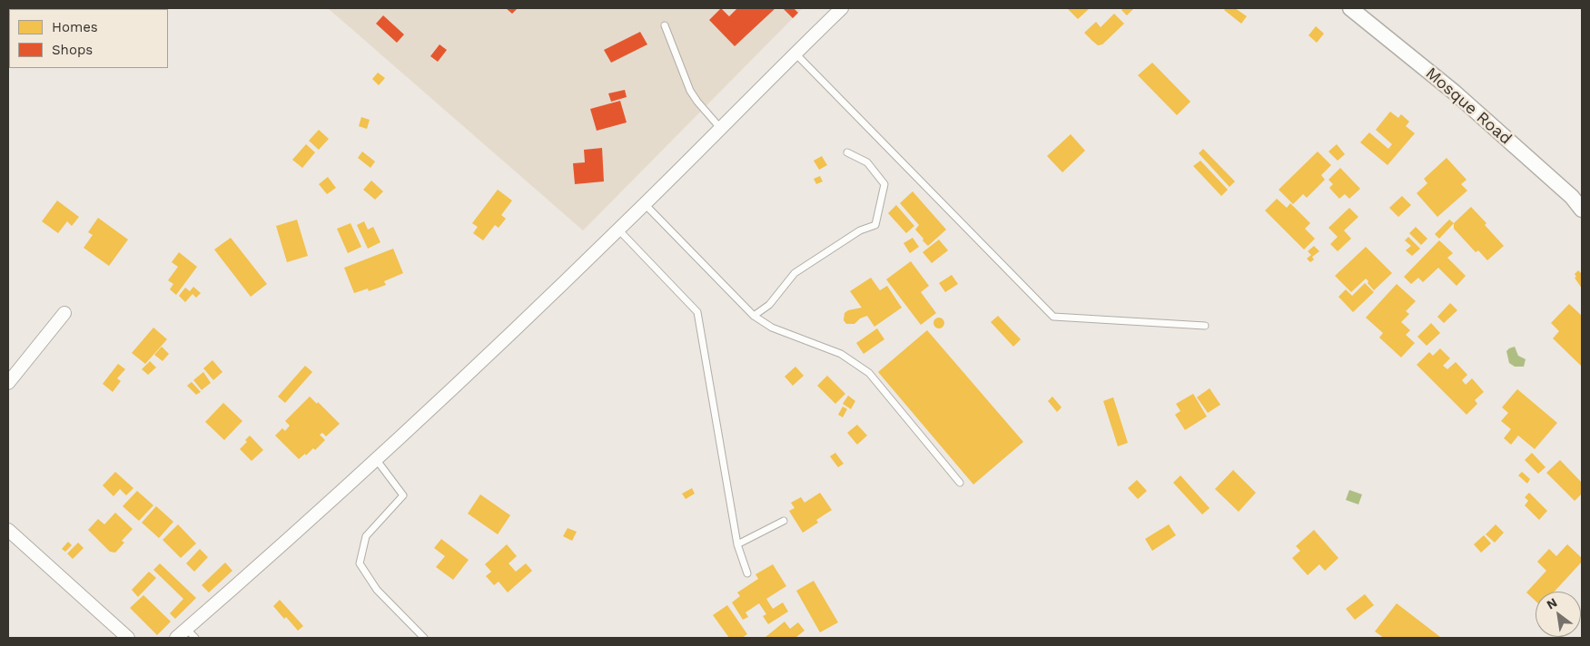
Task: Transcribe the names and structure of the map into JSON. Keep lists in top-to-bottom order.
{
  "streets": {
    "street": ["Mosque Road"]
  },
  "legend": ["Homes", "Shops"],
  "north": "top left"
}
